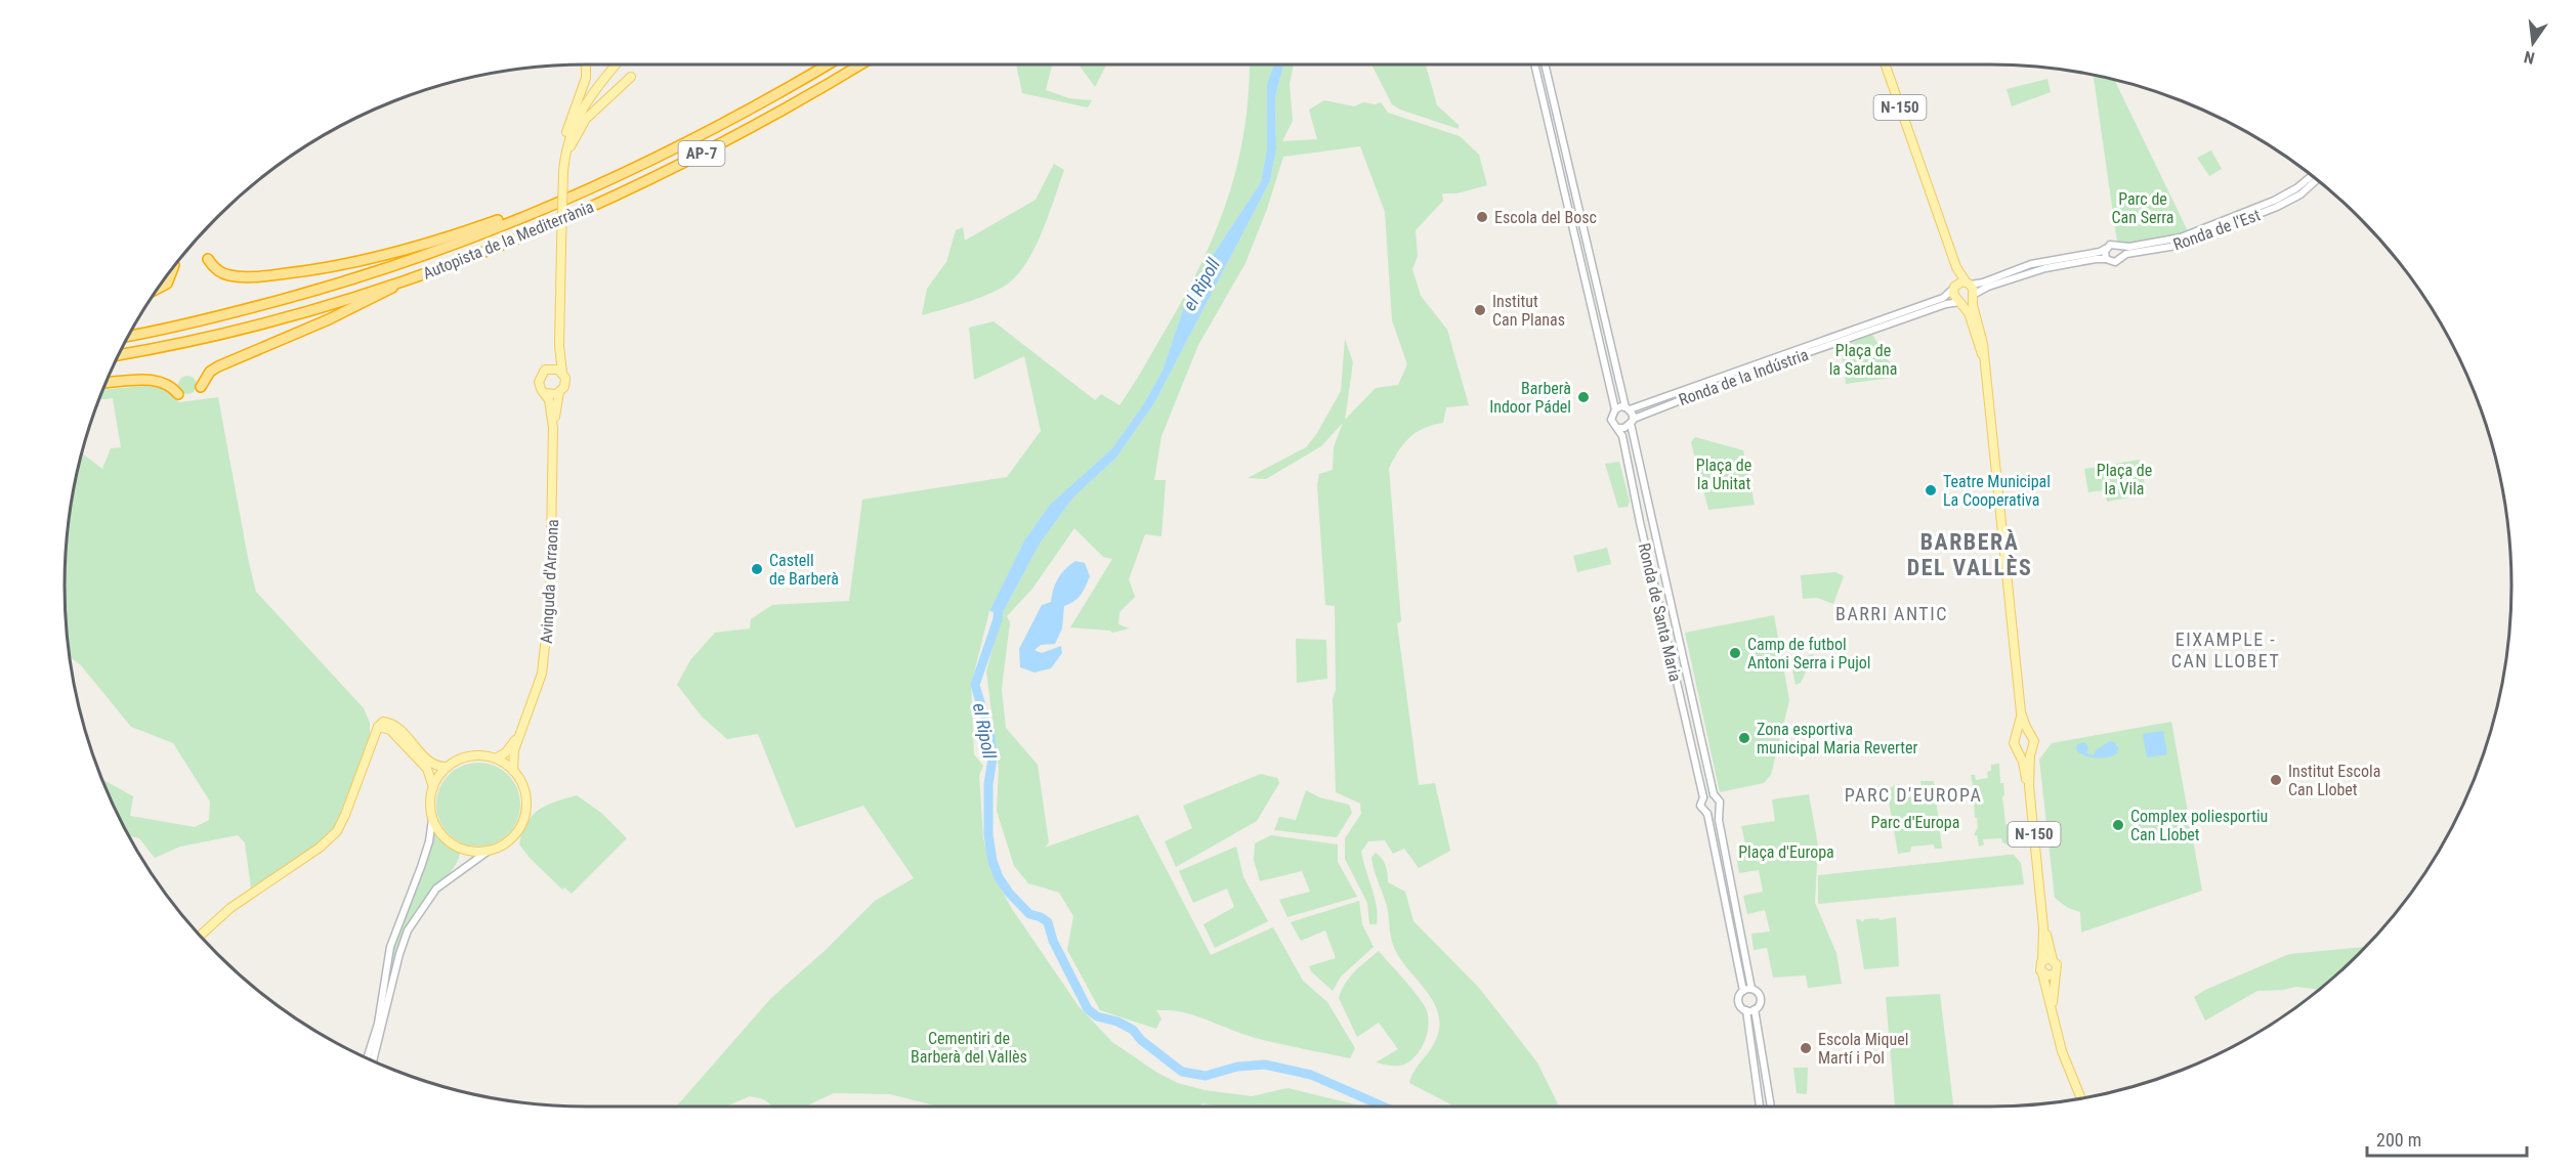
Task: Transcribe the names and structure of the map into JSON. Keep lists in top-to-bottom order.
{
  "streets": {
    "highway": ["AP-7", "Autopista de la Mediterrània"],
    "main road": ["N-150", "Avinguda d'Arraona"],
    "street": ["Ronda de l'Est", "Ronda de la Indústria", "Ronda de Santa Maria"]
  },
  "crossings": [
    ["N-150", "Ronda de la Indústria"],
    ["Ronda de la Indústria", "Ronda de Santa Maria"]
  ],
  "districts": [
    "BARBERÀ DEL VALLÈS",
    "BARRI ANTIC",
    "EIXAMPLE - CAN LLOBET",
    "PARC D'EUROPA"
  ],
  "water": ["el Ripoll"],
  "parks": [
    "Parc de Can Serra",
    "Plaça de la Sardana",
    "Plaça de la Unitat",
    "Plaça de la Vila",
    "Parc d'Europa",
    "Plaça d'Europa",
    "Cementiri de Barberà del Vallès"
  ],
  "places": [
    "Escola del Bosc",
    "Institut Can Planas",
    "Barberà Indoor Pádel",
    "Teatre Municipal La Cooperativa",
    "Castell de Barberà",
    "Camp de futbol Antoni Serra i Pujol",
    "Zona esportiva municipal Maria Reverter",
    "Institut Escola Can Llobet",
    "Complex poliesportiu Can Llobet",
    "Escola Miquel Martí i Pol"
  ],
  "scale_bar": "200 m",
  "north": "bottom"
}
